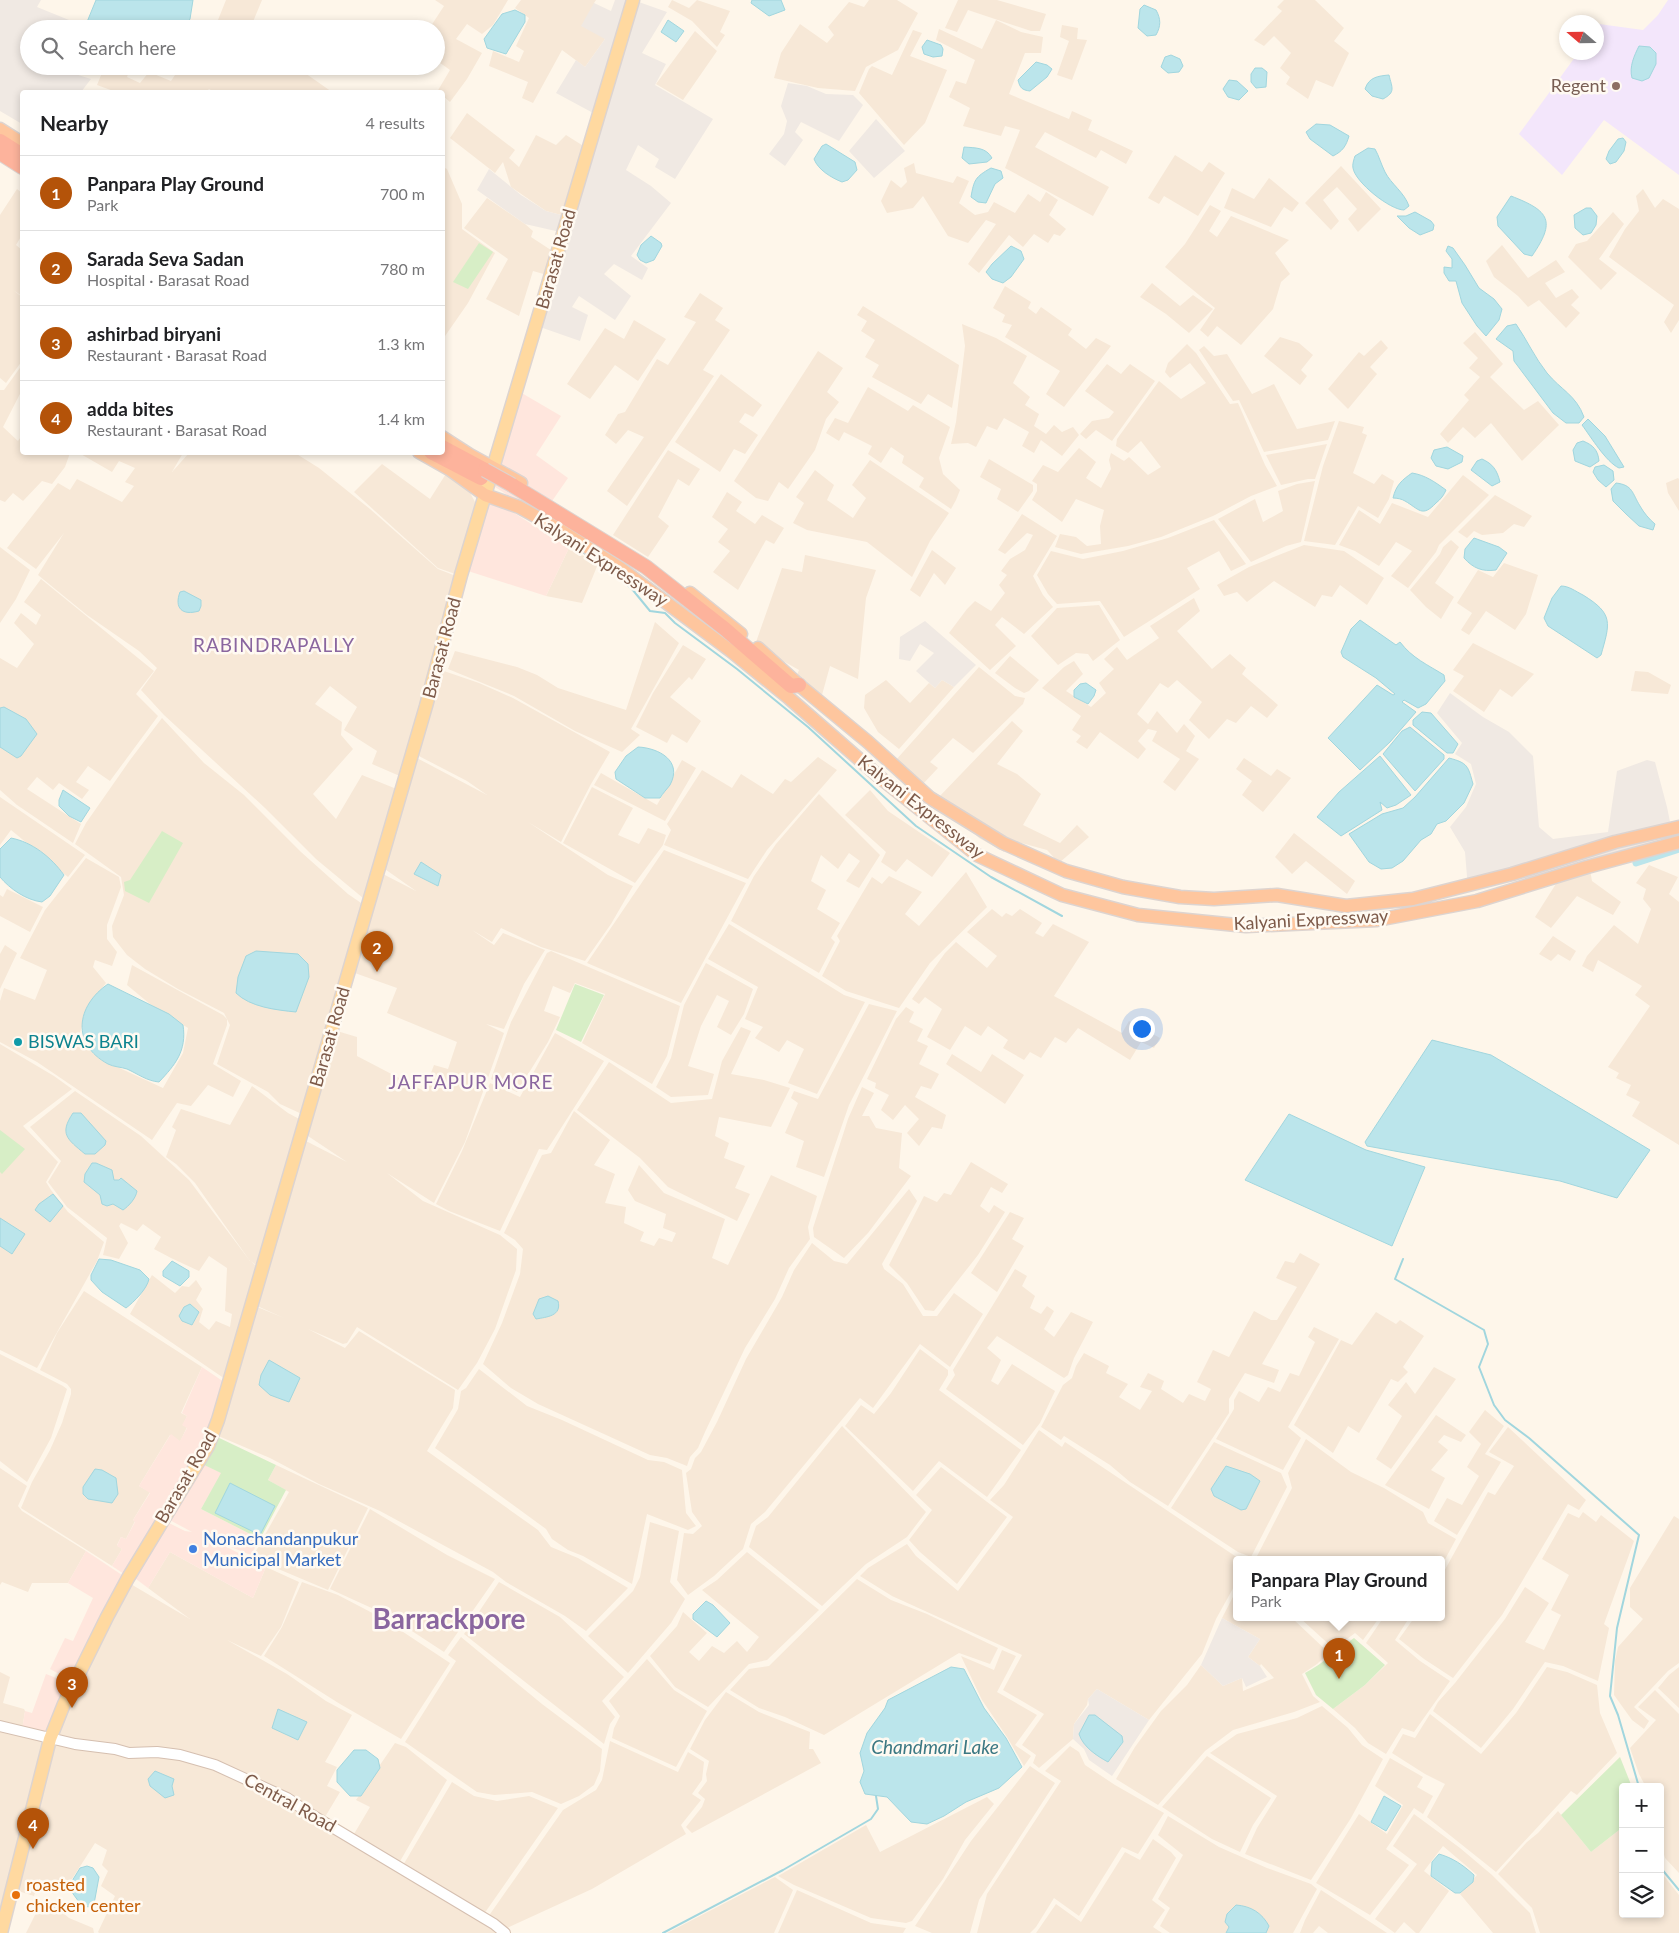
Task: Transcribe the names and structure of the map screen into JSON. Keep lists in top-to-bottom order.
{
  "streets": {
    "highway": ["Kalyani Expressway"],
    "main road": ["Barasat Road"],
    "street": ["Central Road"]
  },
  "crossings": [
    ["Barasat Road", "Kalyani Expressway"],
    ["Barasat Road", "Central Road"]
  ],
  "districts": ["RABINDRAPALLY", "JAFFAPUR MORE", "Barrackpore"],
  "water": ["Chandmari Lake"],
  "places": [
    "Regent",
    "BISWAS BARI",
    "Nonachandanpukur Municipal Market",
    "roasted chicken center"
  ],
  "north": "left",
  "page": {
    "search": "Search here",
    "heading": ["Nearby", "4 results"],
    "list": [
      {
        "mark": "1",
        "name": "Panpara Play Ground",
        "note": "Park",
        "value": "700 m"
      },
      {
        "mark": "2",
        "name": "Sarada Seva Sadan",
        "note": "Hospital · Barasat Road",
        "value": "780 m"
      },
      {
        "mark": "3",
        "name": "ashirbad biryani",
        "note": "Restaurant · Barasat Road",
        "value": "1.3 km"
      },
      {
        "mark": "4",
        "name": "adda bites",
        "note": "Restaurant · Barasat Road",
        "value": "1.4 km"
      }
    ],
    "pins": [
      "2",
      "1",
      "3",
      "4"
    ],
    "popup": ["Panpara Play Ground", "Park"],
    "map_buttons": ["+", "−"]
  }
}
